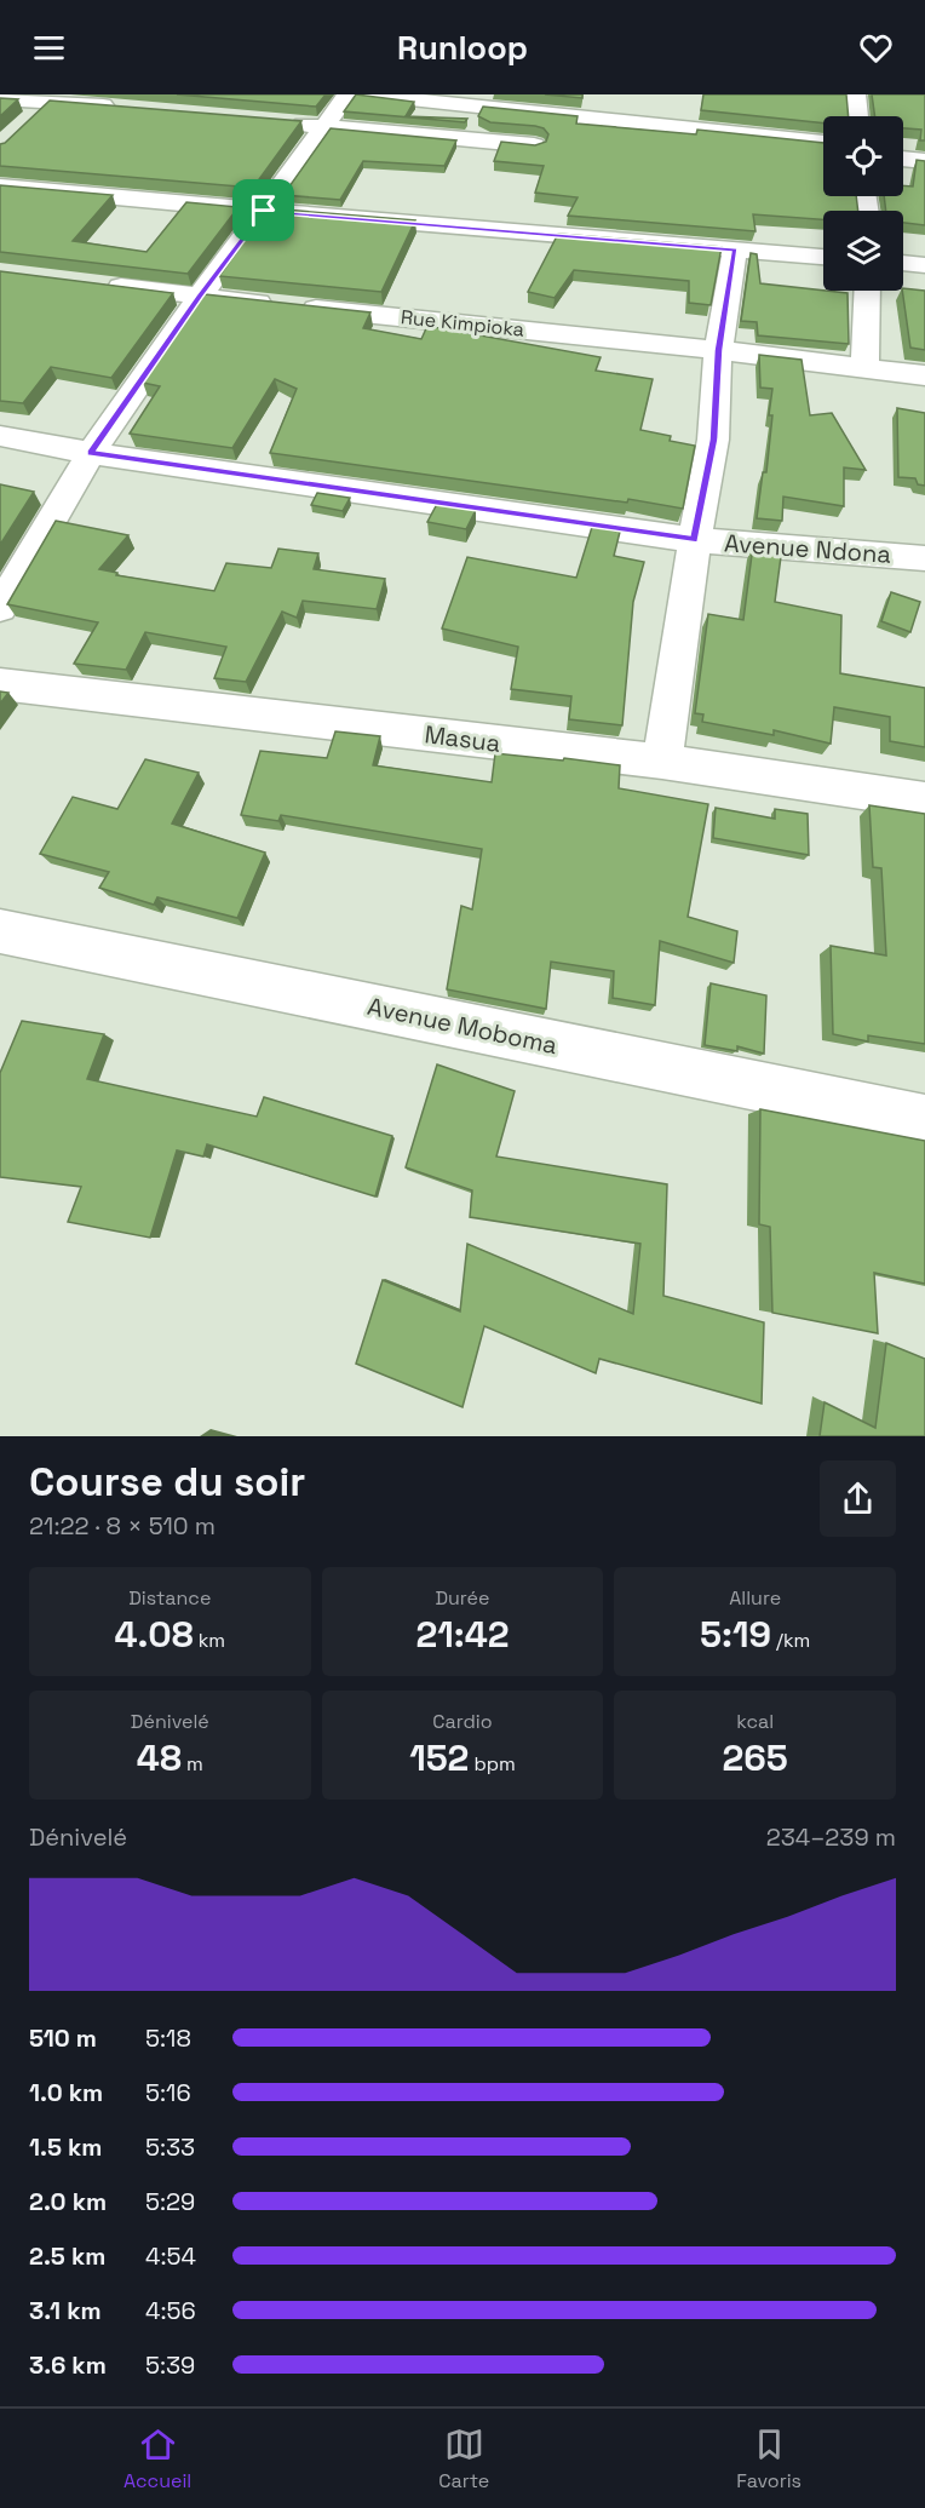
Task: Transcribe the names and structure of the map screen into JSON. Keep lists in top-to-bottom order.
{
  "streets": {
    "street": [
      "Rue Kimpioka",
      "Avenue Ndona",
      "Masua",
      "Avenue Moboma"
    ]
  },
  "page": {
    "header": "Runloop",
    "heading": ["Course du soir", "21:22 · 8 × 510 m"],
    "stats": [
      ["Distance", "4.08 km"],
      ["Durée", "21:42"],
      ["Allure", "5:19 /km"],
      ["Dénivelé", "48 m"],
      ["Cardio", "152 bpm"],
      ["kcal", "265"]
    ],
    "chart": ["Dénivelé", "234–239 m"],
    "list": [
      {
        "name": "510 m",
        "note": "5:18"
      },
      {
        "name": "1.0 km",
        "note": "5:16"
      },
      {
        "name": "1.5 km",
        "note": "5:33"
      },
      {
        "name": "2.0 km",
        "note": "5:29"
      },
      {
        "name": "2.5 km",
        "note": "4:54"
      },
      {
        "name": "3.1 km",
        "note": "4:56"
      },
      {
        "name": "3.6 km",
        "note": "5:39"
      }
    ],
    "tabs": ["Accueil", "Carte", "Favoris"]
  }
}
